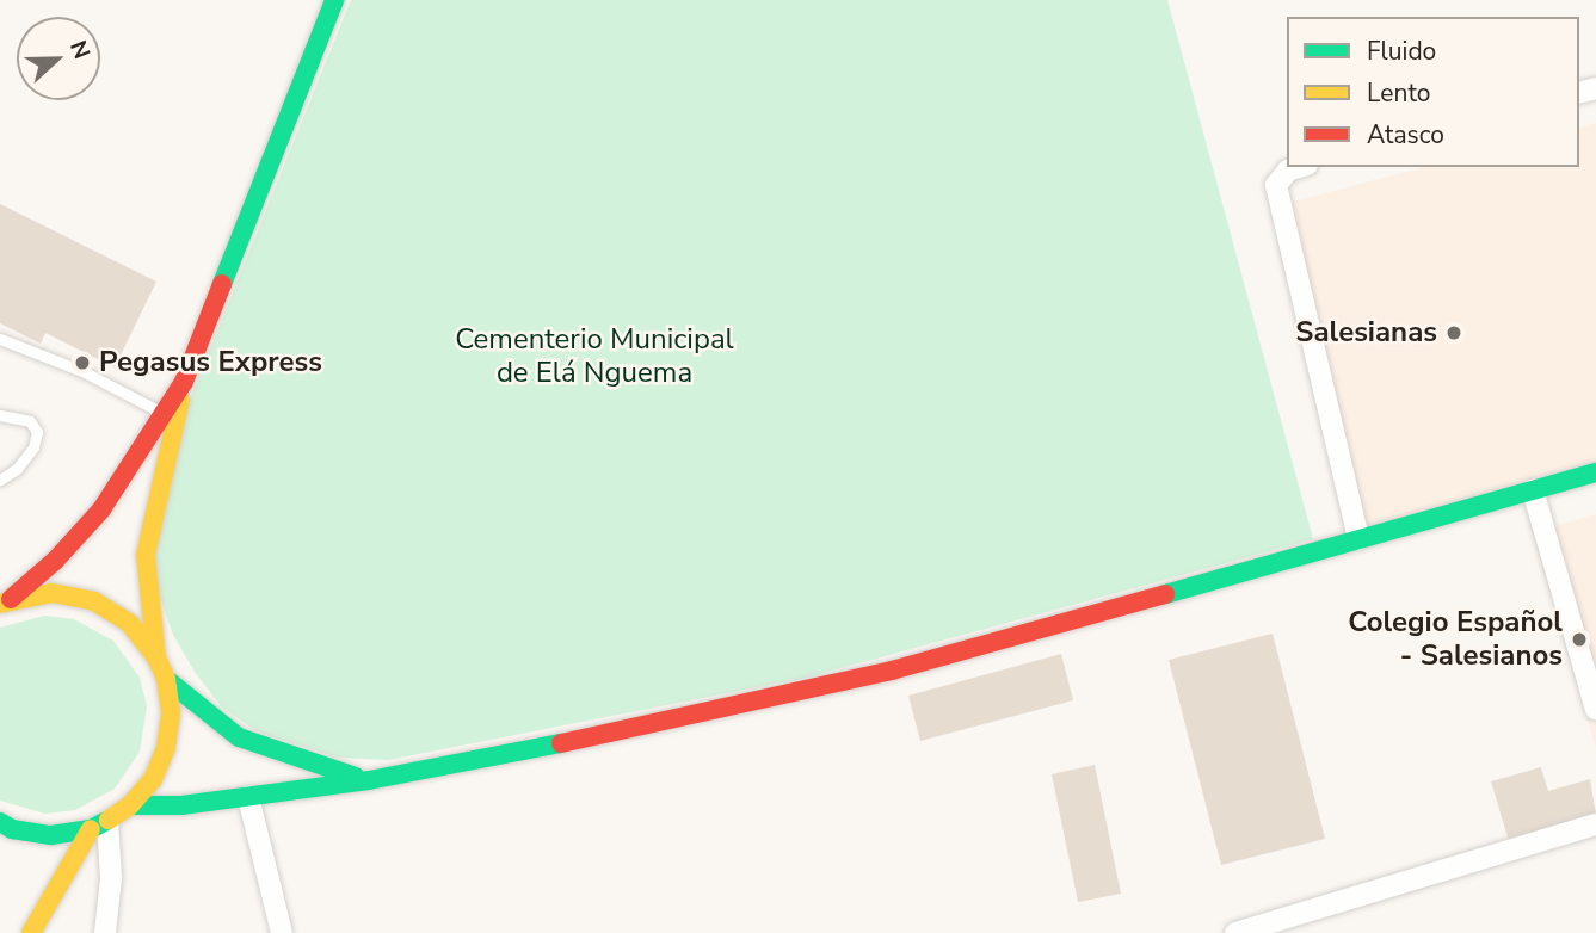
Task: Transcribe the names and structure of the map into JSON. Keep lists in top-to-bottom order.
{
  "parks": ["Cementerio Municipal de Elá Nguema"],
  "places": ["Salesianas", "Pegasus Express", "Colegio Español - Salesianos"],
  "legend": ["Fluido", "Lento", "Atasco"],
  "north": "right"
}
